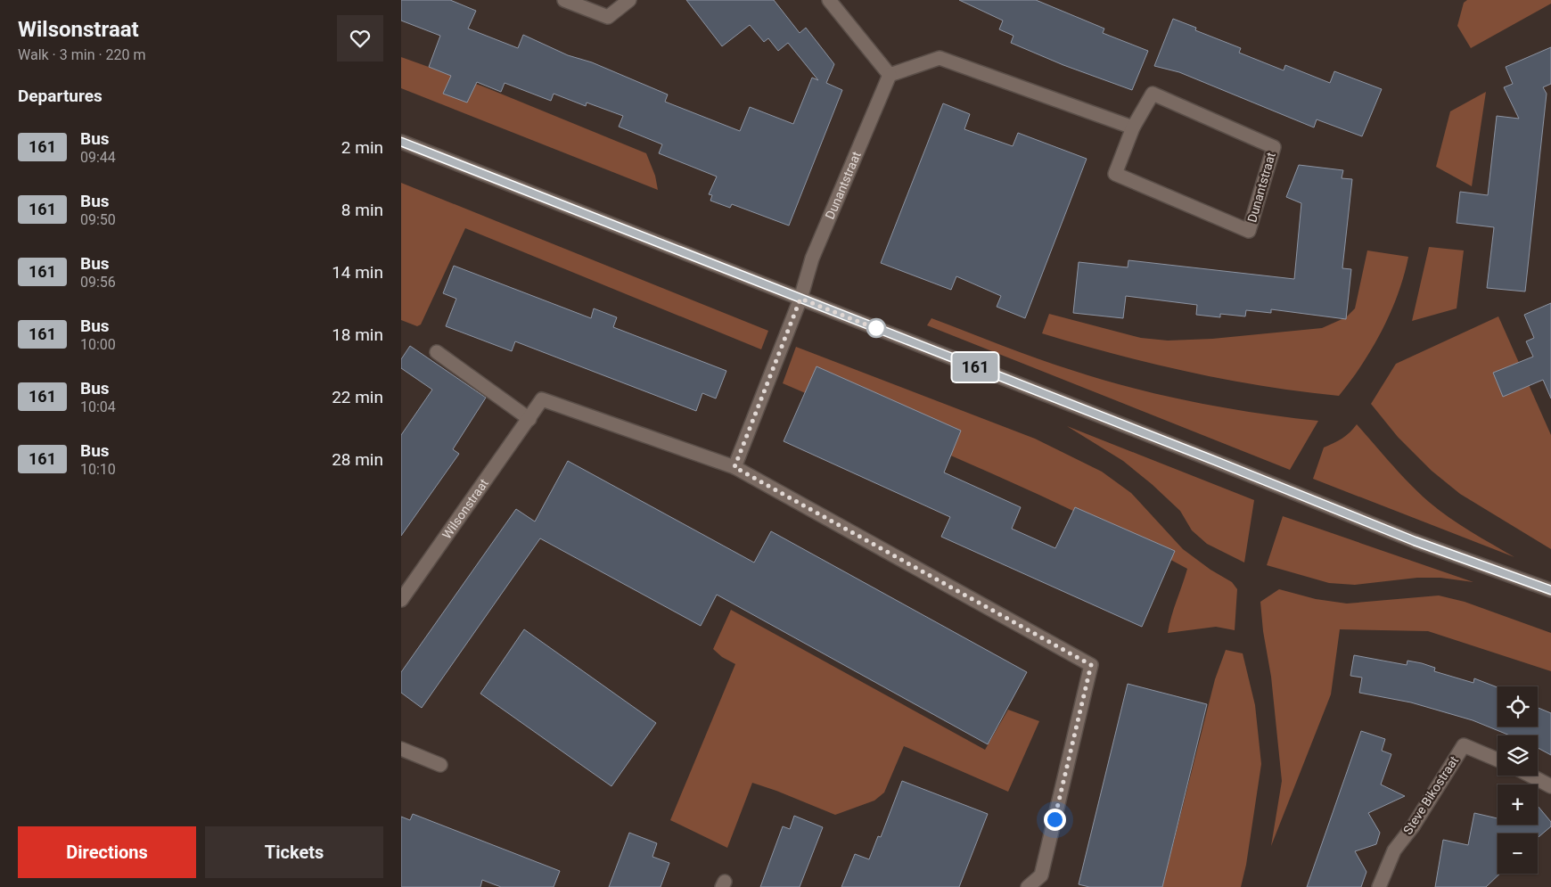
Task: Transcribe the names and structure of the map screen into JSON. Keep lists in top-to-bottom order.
{
  "streets": {
    "street": ["Dunantstraat", "Wilsonstraat", "Steve Bikostraat"]
  },
  "lines": ["bus line 161"],
  "page": {
    "heading": [
      ["Wilsonstraat", "Walk · 3 min · 220 m"],
      "Departures"
    ],
    "on_map": "161",
    "list": [
      {
        "mark": "161",
        "name": "Bus",
        "note": "09:44",
        "value": "2 min"
      },
      {
        "mark": "161",
        "name": "Bus",
        "note": "09:50",
        "value": "8 min"
      },
      {
        "mark": "161",
        "name": "Bus",
        "note": "09:56",
        "value": "14 min"
      },
      {
        "mark": "161",
        "name": "Bus",
        "note": "10:00",
        "value": "18 min"
      },
      {
        "mark": "161",
        "name": "Bus",
        "note": "10:04",
        "value": "22 min"
      },
      {
        "mark": "161",
        "name": "Bus",
        "note": "10:10",
        "value": "28 min"
      }
    ],
    "map_buttons": ["+", "−"],
    "buttons": ["Directions", "Tickets"]
  }
}
